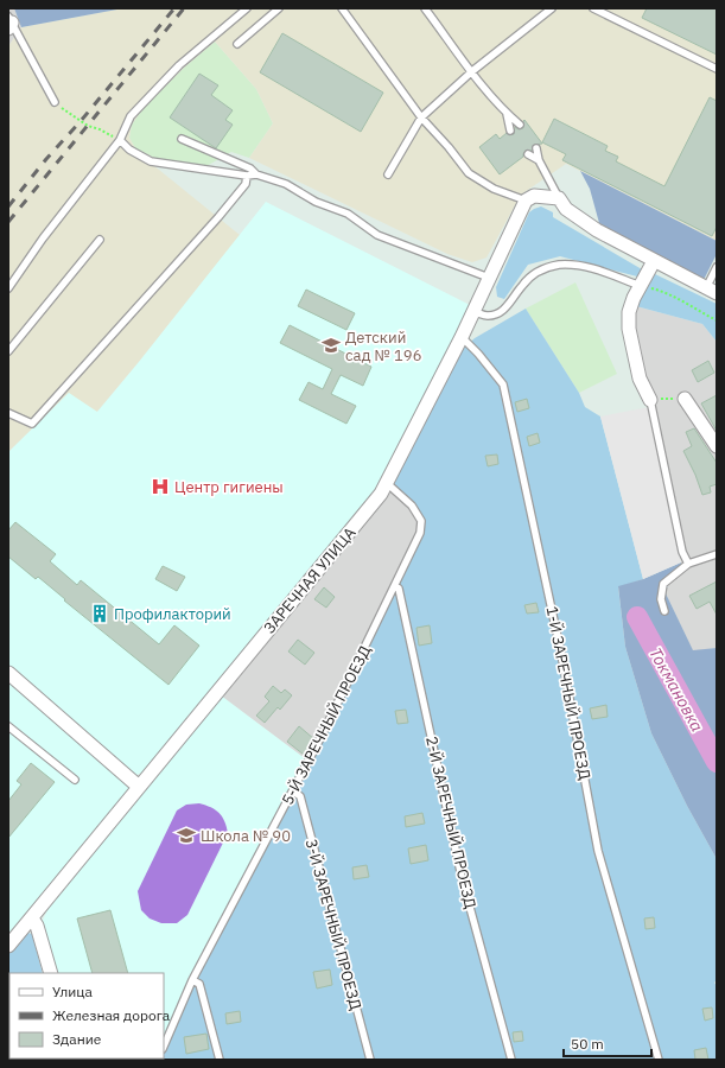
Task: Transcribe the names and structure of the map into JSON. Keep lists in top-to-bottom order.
{
  "streets": {
    "street": ["ЗАРЕЧНАЯ УЛИЦА"],
    "lane": [
      "1-Й ЗАРЕЧНЫЙ ПРОЕЗД",
      "5-Й ЗАРЕЧНЫЙ ПРОЕЗД",
      "2-Й ЗАРЕЧНЫЙ ПРОЕЗД",
      "3-Й ЗАРЕЧНЫЙ ПРОЕЗД"
    ]
  },
  "crossings": [
    ["ЗАРЕЧНАЯ УЛИЦА", "1-Й ЗАРЕЧНЫЙ ПРОЕЗД"],
    ["ЗАРЕЧНАЯ УЛИЦА", "5-Й ЗАРЕЧНЫЙ ПРОЕЗД"],
    ["5-Й ЗАРЕЧНЫЙ ПРОЕЗД", "2-Й ЗАРЕЧНЫЙ ПРОЕЗД"],
    ["5-Й ЗАРЕЧНЫЙ ПРОЕЗД", "3-Й ЗАРЕЧНЫЙ ПРОЕЗД"]
  ],
  "water": ["Токмановка"],
  "places": {
    "school or university": ["Детский сад № 196", "Школа № 90"],
    "hospital": ["Центр гигиены"],
    "building": ["Профилакторий"]
  },
  "legend": ["Улица", "Железная дорога", "Здание"],
  "scale_bar": "50 m"
}
